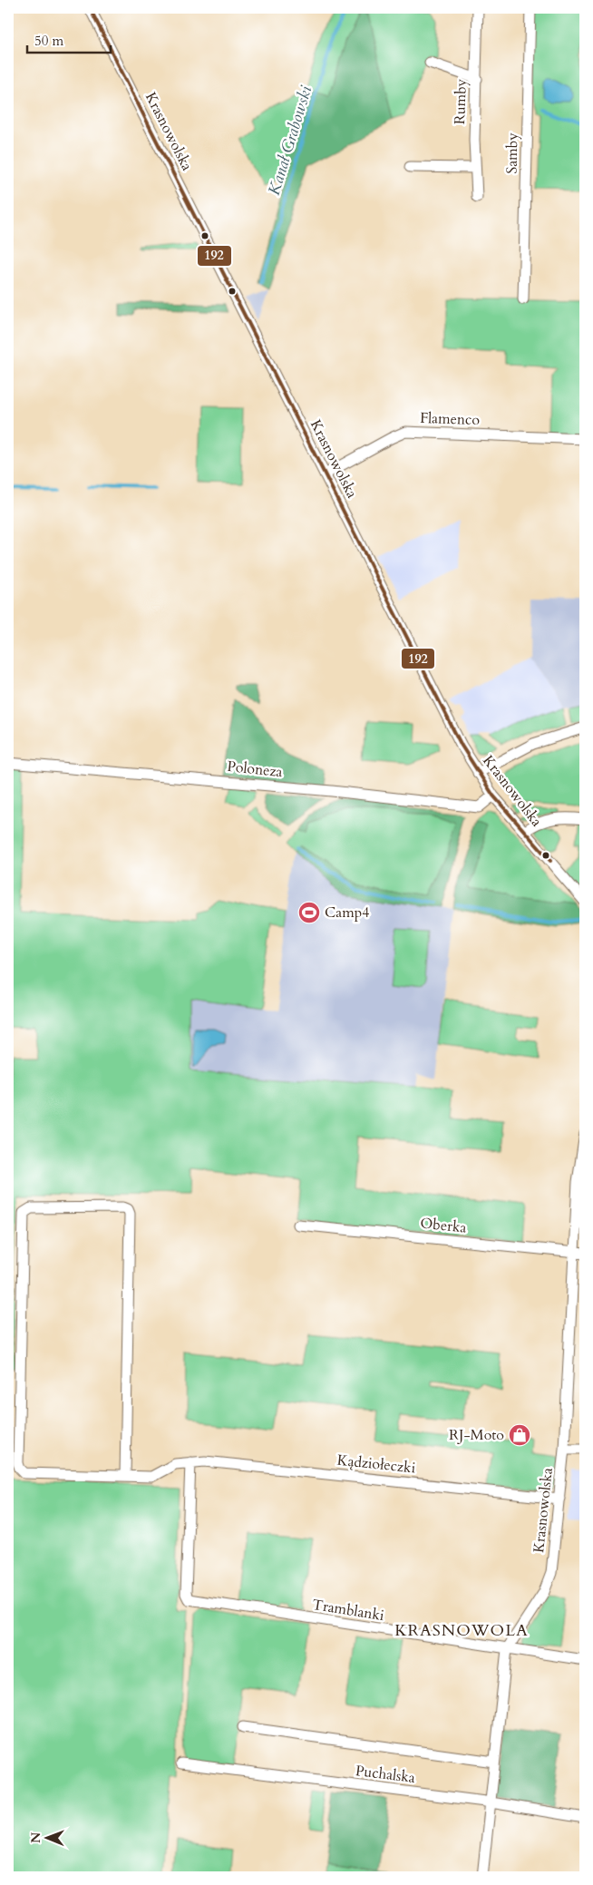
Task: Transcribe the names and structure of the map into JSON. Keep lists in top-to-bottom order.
{
  "streets": {
    "street": [
      "Rumby",
      "Krasnowolska",
      "Samby",
      "Flamenco",
      "Poloneza",
      "Oberka",
      "Kądziołeczki",
      "Tramblanki",
      "Puchalska"
    ]
  },
  "crossings": [
    ["Krasnowolska", "Flamenco"],
    ["Krasnowolska", "Poloneza"],
    ["Krasnowolska", "Oberka"],
    ["Krasnowolska", "Kądziołeczki"],
    ["Krasnowolska", "Tramblanki"],
    ["Krasnowolska", "Puchalska"],
    ["Kądziołeczki", "Tramblanki"]
  ],
  "districts": ["KRASNOWOLA"],
  "water": ["Kanał Grabowski"],
  "places": {
    "sports": ["Camp4"],
    "shop": ["RJ-Moto"]
  },
  "lines": ["transit line 192"],
  "scale_bar": "50 m",
  "north": "left"
}
